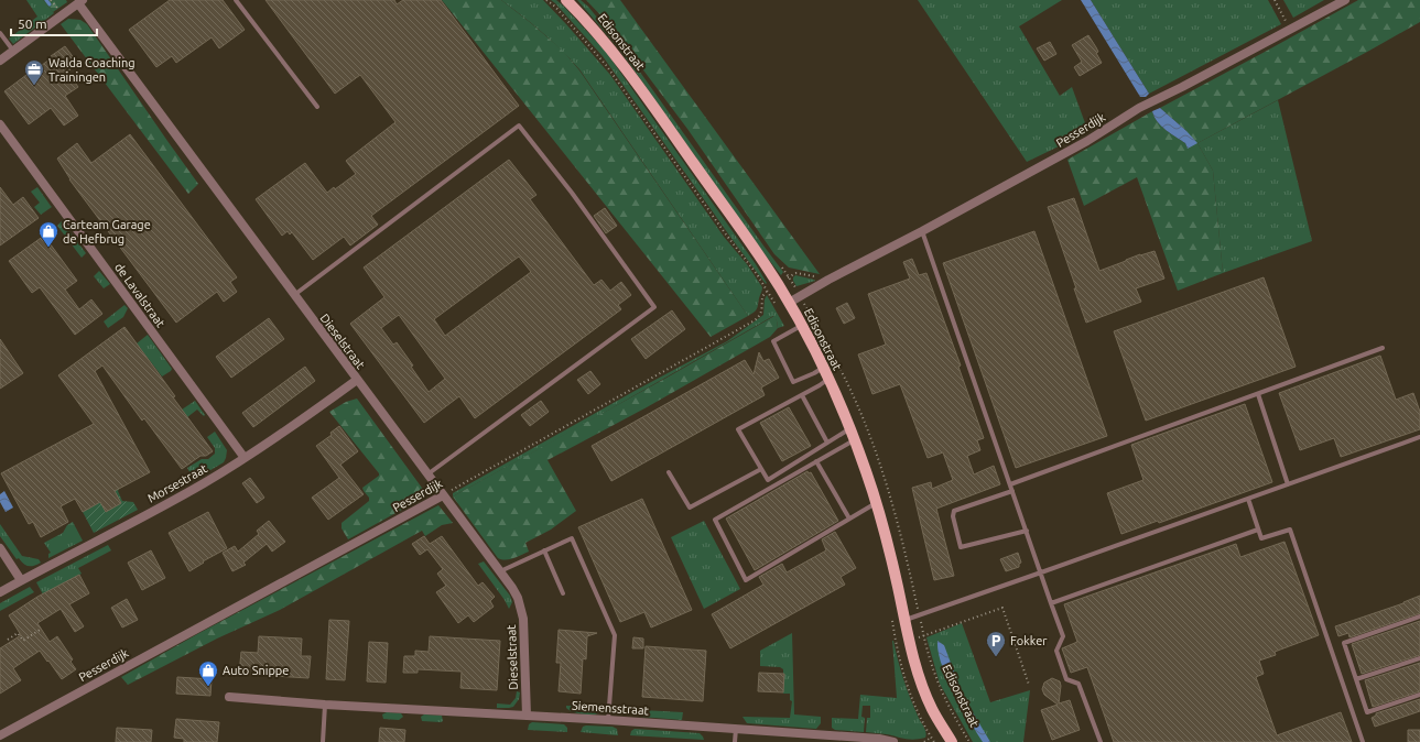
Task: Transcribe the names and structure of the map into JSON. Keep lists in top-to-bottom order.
{
  "streets": {
    "main road": ["Edisonstraat"],
    "street": [
      "Pesserdijk",
      "de Lavalstraat",
      "Dieselstraat",
      "Morsestraat",
      "Siemensstraat"
    ]
  },
  "crossings": [
    ["Edisonstraat", "Pesserdijk"],
    ["Pesserdijk", "Dieselstraat"],
    ["de Lavalstraat", "Morsestraat"],
    ["Dieselstraat", "Morsestraat"],
    ["Dieselstraat", "Siemensstraat"]
  ],
  "places": {
    "office": ["Walda Coaching Trainingen"],
    "shop": ["Carteam Garage de Hefbrug", "Auto Snippe"],
    "parking": ["Fokker"]
  },
  "scale_bar": "50 m"
}
